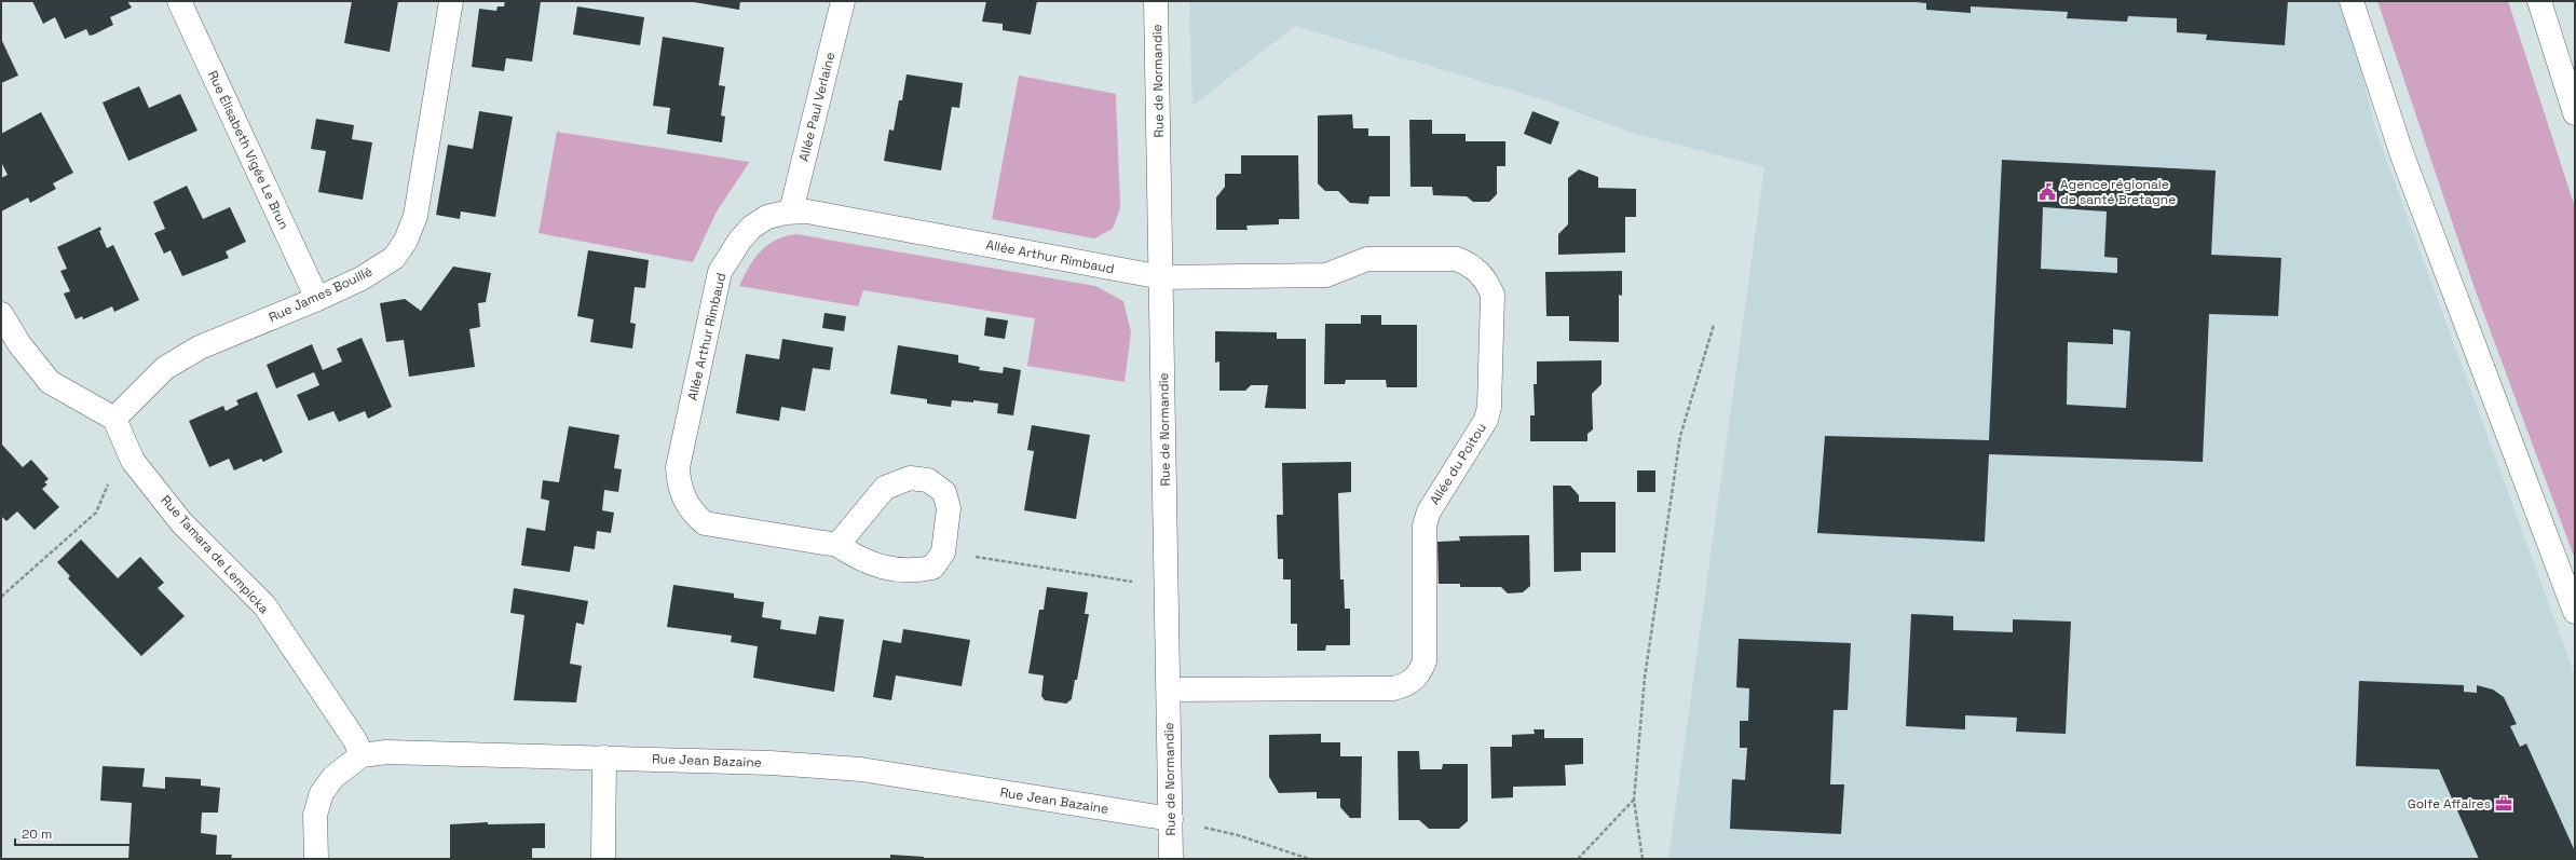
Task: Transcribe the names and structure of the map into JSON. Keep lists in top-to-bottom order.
{
  "streets": {
    "street": [
      "Rue de Normandie",
      "Allée Paul Verlaine",
      "Rue Élisabeth Vigée Le Brun",
      "Allée Arthur Rimbaud",
      "Rue James Bouillé",
      "Allée du Poitou",
      "Rue Tamara de Lempicka",
      "Rue Jean Bazaine"
    ]
  },
  "crossings": [
    ["Rue de Normandie", "Allée Arthur Rimbaud"],
    ["Rue de Normandie", "Allée du Poitou"],
    ["Rue de Normandie", "Rue Jean Bazaine"],
    ["Allée Paul Verlaine", "Allée Arthur Rimbaud"],
    ["Rue Élisabeth Vigée Le Brun", "Rue James Bouillé"],
    ["Allée Arthur Rimbaud", "Allée du Poitou"],
    ["Rue James Bouillé", "Rue Tamara de Lempicka"],
    ["Rue Tamara de Lempicka", "Rue Jean Bazaine"]
  ],
  "places": {
    "public building": ["Agence régionale de santé Bretagne"],
    "office": ["Golfe Affaires"]
  },
  "scale_bar": "20 m"
}
